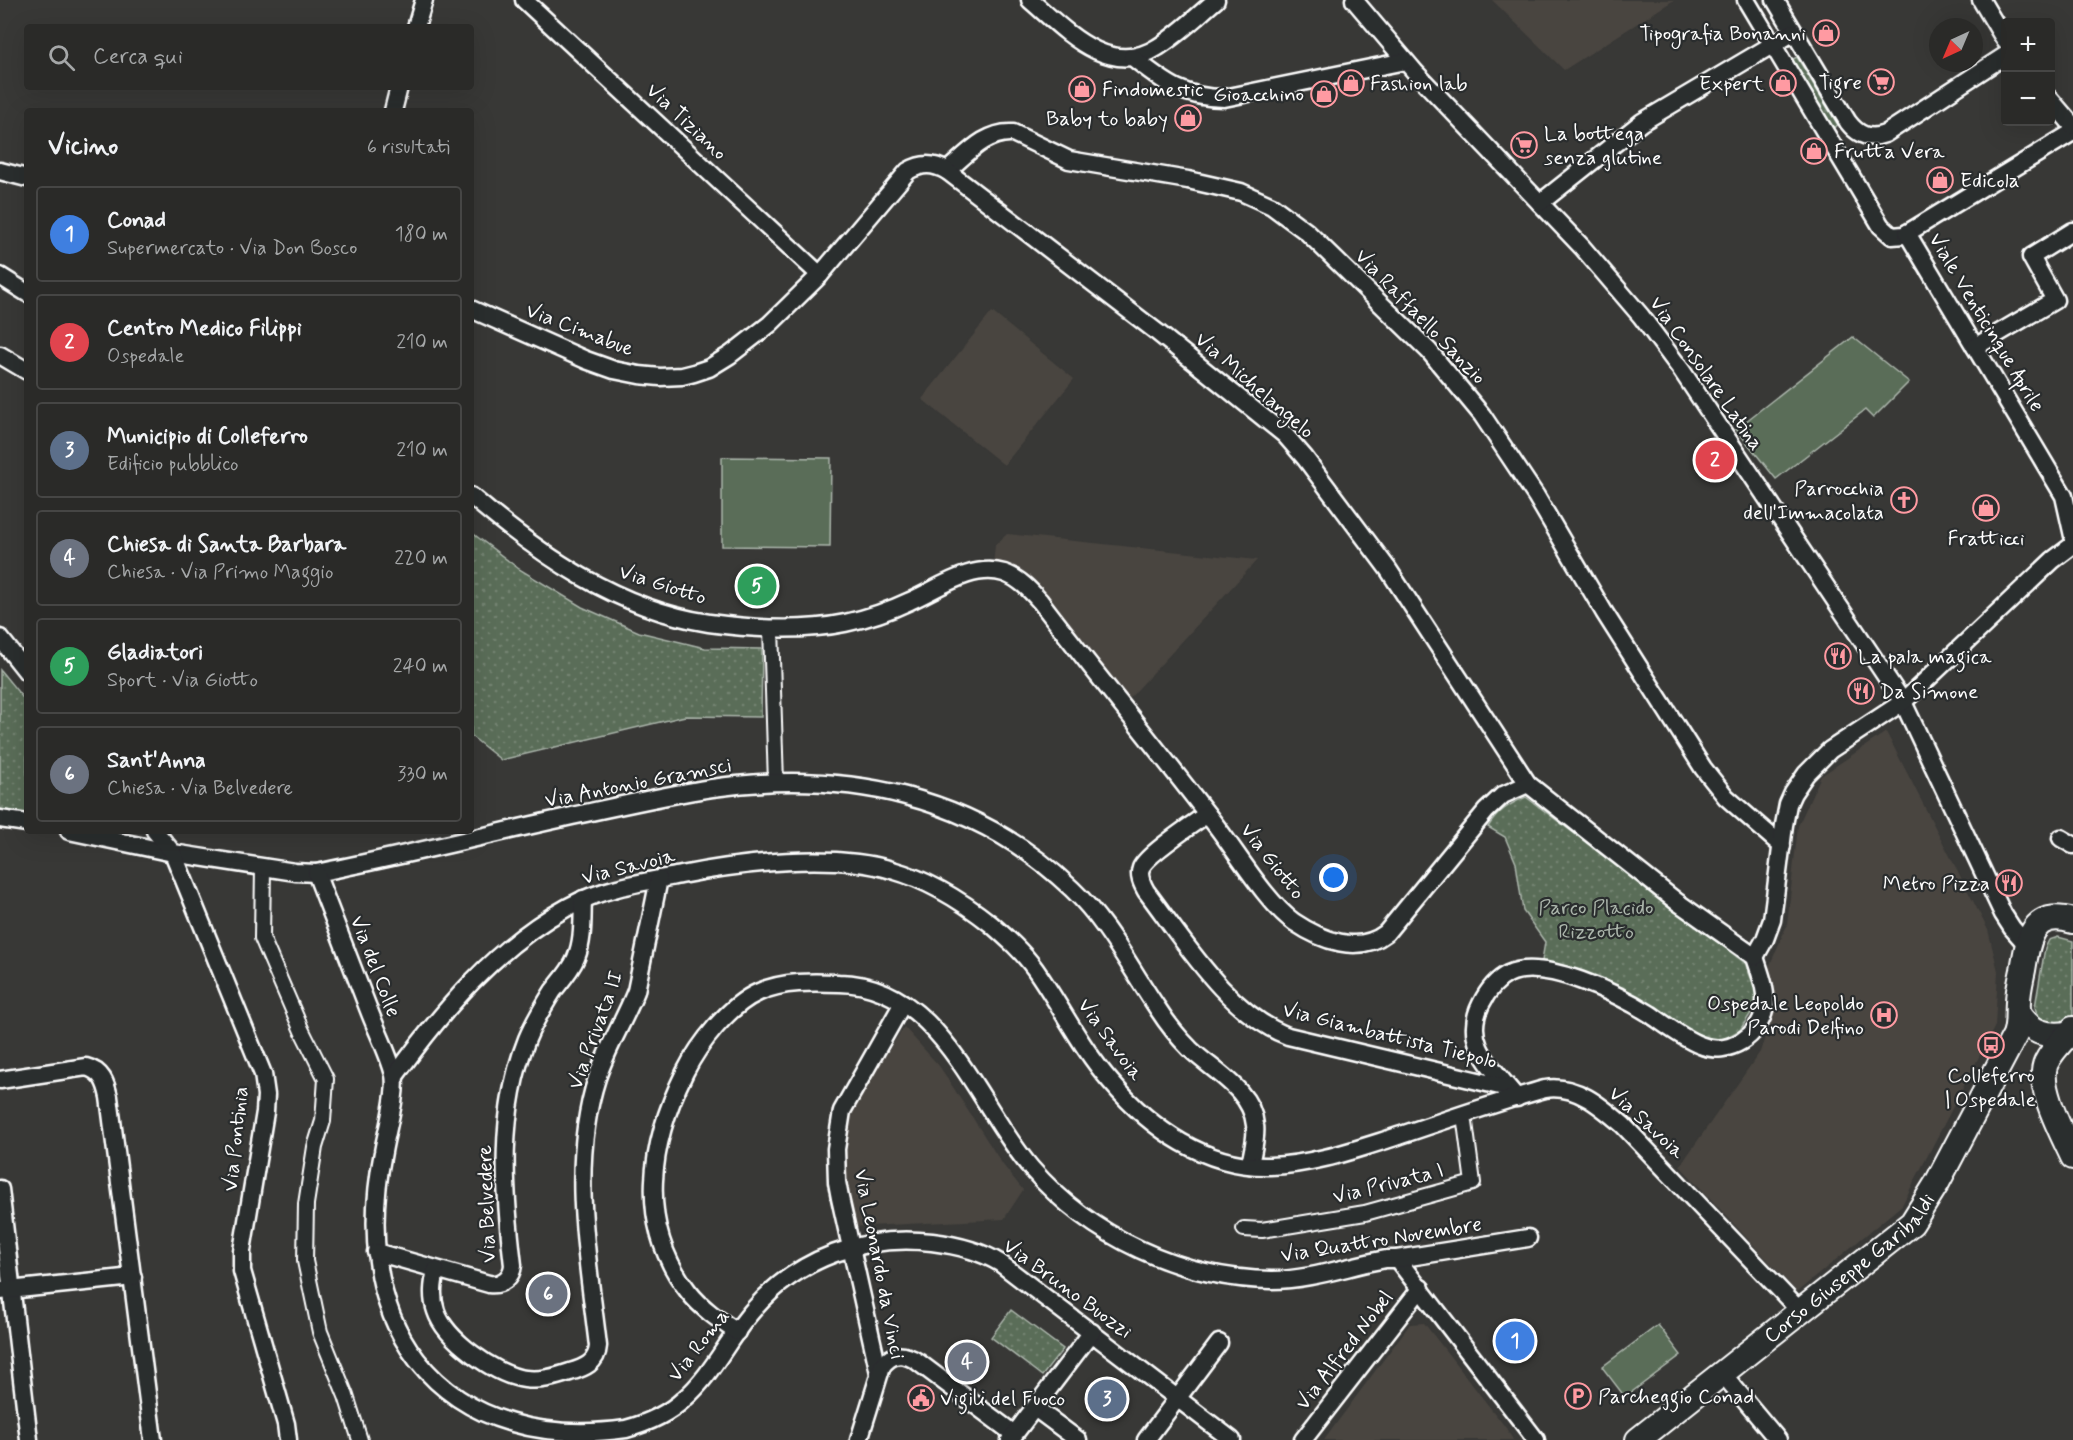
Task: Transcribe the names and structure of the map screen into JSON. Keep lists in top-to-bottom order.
{
  "streets": {
    "main road": ["Corso Giuseppe Garibaldi"],
    "street": [
      "Via Tiziano",
      "Via Raffaello Sanzio",
      "Viale Venticinque Aprile",
      "Via Cimabue",
      "Via Consolare Latina",
      "Via Michelangelo",
      "Via Giotto",
      "Via Antonio Gramsci",
      "Via Savoia",
      "Via del Colle",
      "Via Privata II",
      "Via Giambattista Tiepolo",
      "Via Pontinia",
      "Via Privata I",
      "Via Belvedere",
      "Via Quattro Novembre",
      "Via Leonardo da Vinci",
      "Via Bruno Buozzi",
      "Via Roma",
      "Via Alfred Nobel"
    ]
  },
  "crossings": [
    ["Via Tiziano", "Via Cimabue"],
    ["Via Raffaello Sanzio", "Via Cimabue"],
    ["Via Raffaello Sanzio", "Via Michelangelo"],
    ["Via Cimabue", "Via Michelangelo"],
    ["Via Consolare Latina", "Corso Giuseppe Garibaldi"],
    ["Via Michelangelo", "Via Giotto"],
    ["Via Giotto", "Via Giambattista Tiepolo"],
    ["Via Antonio Gramsci", "Via Savoia"],
    ["Via Antonio Gramsci", "Via del Colle"],
    ["Via Antonio Gramsci", "Via Pontinia"],
    ["Via Savoia", "Via del Colle"],
    ["Via Savoia", "Via Privata II"],
    ["Via Savoia", "Via Giambattista Tiepolo"],
    ["Via Savoia", "Via Privata I"],
    ["Via Savoia", "Via Belvedere"],
    ["Via Savoia", "Corso Giuseppe Garibaldi"],
    ["Via Savoia", "Via Roma"],
    ["Via del Colle", "Via Roma"],
    ["Via Privata II", "Via Belvedere"],
    ["Via Belvedere", "Via Roma"],
    ["Via Quattro Novembre", "Via Leonardo da Vinci"],
    ["Via Quattro Novembre", "Via Roma"],
    ["Via Leonardo da Vinci", "Via Bruno Buozzi"],
    ["Via Leonardo da Vinci", "Via Roma"],
    ["Via Bruno Buozzi", "Via Roma"]
  ],
  "parks": ["Parco Placido Rizzotto"],
  "places": {
    "shop": [
      "Tipografia Bonanni",
      "Fashion lab",
      "Expert",
      "Findomestic",
      "Gioacchino",
      "Baby to baby",
      "Frutta Vera",
      "Edicola",
      "Fratticci"
    ],
    "supermarket": ["Tigre", "La bottega senza glutine"],
    "church": ["Parrocchia dell'Immacolata"],
    "restaurant": ["La pala magica", "Da Simone", "Metro Pizza"],
    "hospital": ["Ospedale Leopoldo Parodi Delfino"],
    "bus stop": ["Colleferro | Ospedale"],
    "parking": ["Parcheggio Conad"],
    "public building": ["Vigili del Fuoco"]
  },
  "north": "bottom left",
  "page": {
    "map_buttons": ["+", "−"],
    "search": "Cerca qui",
    "heading": ["Vicino", "6 risultati"],
    "list": [
      {
        "mark": "1",
        "name": "Conad",
        "note": "Supermercato · Via Don Bosco",
        "value": "180 m"
      },
      {
        "mark": "2",
        "name": "Centro Medico Filippi",
        "note": "Ospedale",
        "value": "210 m"
      },
      {
        "mark": "3",
        "name": "Municipio di Colleferro",
        "note": "Edificio pubblico",
        "value": "210 m"
      },
      {
        "mark": "4",
        "name": "Chiesa di Santa Barbara",
        "note": "Chiesa · Via Primo Maggio",
        "value": "220 m"
      },
      {
        "mark": "5",
        "name": "Gladiatori",
        "note": "Sport · Via Giotto",
        "value": "240 m"
      },
      {
        "mark": "6",
        "name": "Sant'Anna",
        "note": "Chiesa · Via Belvedere",
        "value": "330 m"
      }
    ],
    "pins": [
      "2",
      "5",
      "6",
      "1",
      "4",
      "3"
    ]
  }
}
